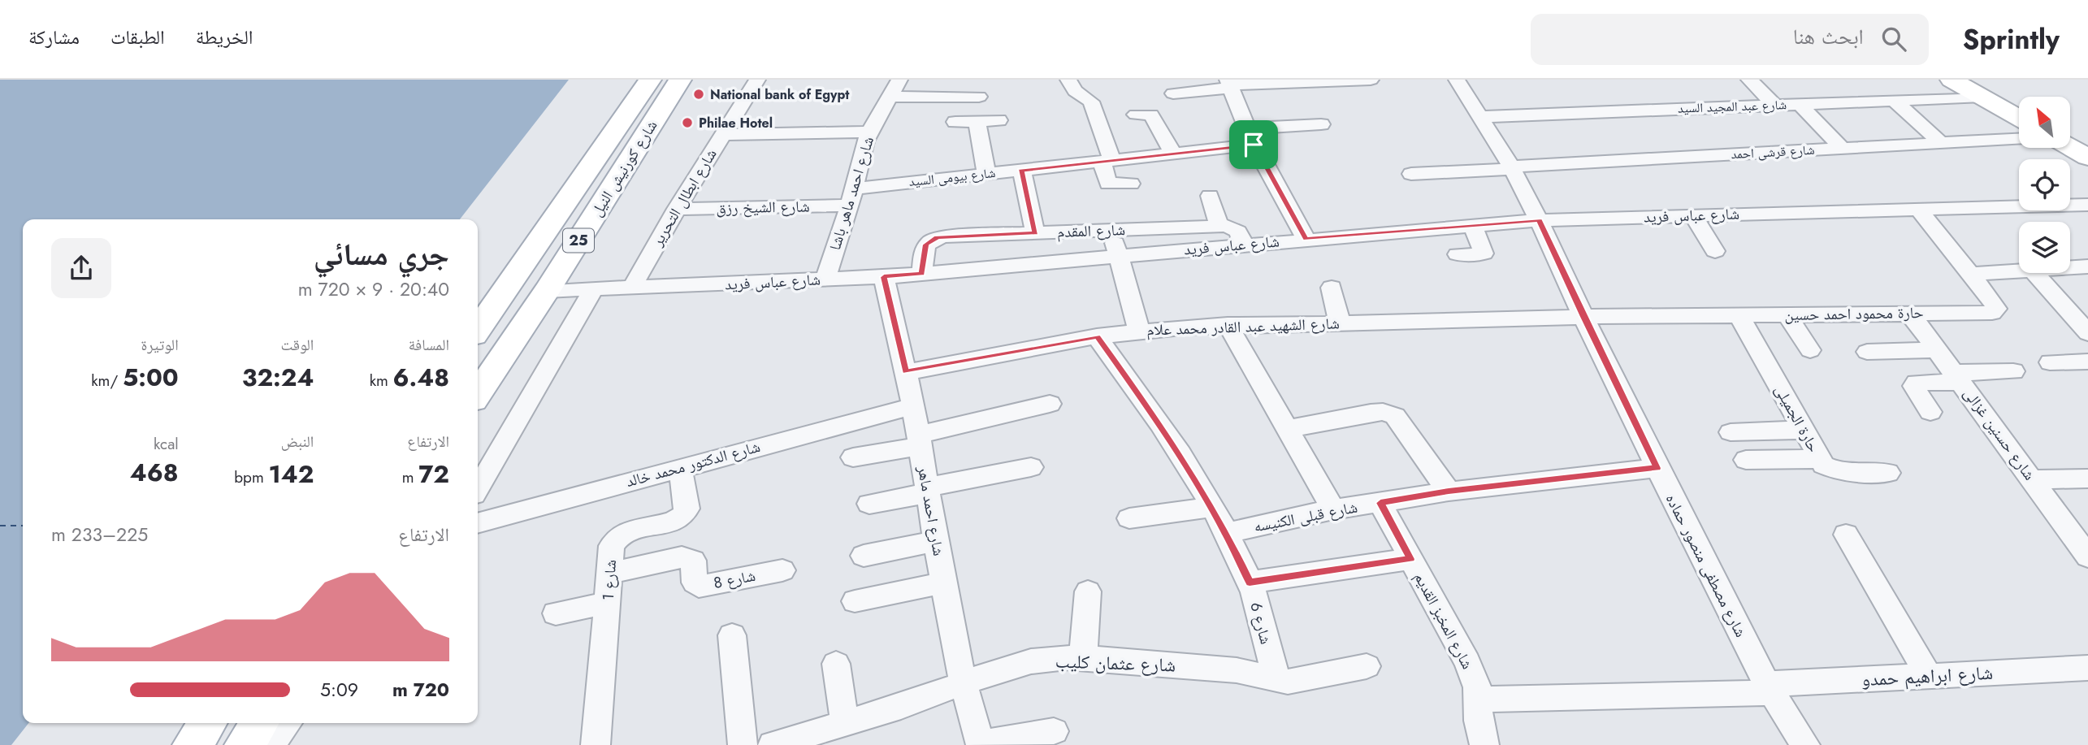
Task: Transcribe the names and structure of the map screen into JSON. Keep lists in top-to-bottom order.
{
  "streets": {
    "main road": ["شارع كورنيش النيل", "25"],
    "street": [
      "شارع عبد المجيد السيد",
      "شارع قرشى احمد",
      "شارع بيومى السيد",
      "شارع احمد ماهر باشا",
      "شارع ابطال التحرير",
      "شارع الشيخ رزق",
      "شارع عباس فريد",
      "شارع المقدم",
      "حارة محمود احمد حسين",
      "شارع الشهيد عبد القادر محمد علام",
      "حارة الجميلى",
      "شارع حسنين غزالى",
      "شارع الدكتور محمد خالد",
      "شارع احمد ماهر",
      "شارع قبلى الكنيسه",
      "شارع مصطفى منصور حماده",
      "شارع 8",
      "شارع 1",
      "شارع المخبز القديم",
      "شارع 6",
      "شارع عثمان كليب",
      "شارع ابراهيم حمدو"
    ]
  },
  "crossings": [
    ["شارع عبد المجيد السيد", "شارع مصطفى منصور حماده"],
    ["شارع قرشى احمد", "شارع مصطفى منصور حماده"],
    ["شارع كورنيش النيل", "شارع عباس فريد"],
    ["شارع بيومى السيد", "شارع احمد ماهر باشا"],
    ["شارع بيومى السيد", "شارع الشيخ رزق"],
    ["شارع احمد ماهر باشا", "شارع الشيخ رزق"],
    ["شارع احمد ماهر باشا", "شارع عباس فريد"],
    ["شارع ابطال التحرير", "شارع الشيخ رزق"],
    ["شارع ابطال التحرير", "شارع عباس فريد"],
    ["شارع عباس فريد", "شارع المقدم"],
    ["شارع عباس فريد", "حارة محمود احمد حسين"],
    ["شارع عباس فريد", "شارع احمد ماهر"],
    ["شارع عباس فريد", "شارع مصطفى منصور حماده"],
    ["حارة محمود احمد حسين", "شارع الشهيد عبد القادر محمد علام"],
    ["حارة محمود احمد حسين", "حارة الجميلى"],
    ["حارة محمود احمد حسين", "شارع حسنين غزالى"],
    ["حارة محمود احمد حسين", "شارع مصطفى منصور حماده"],
    ["شارع الشهيد عبد القادر محمد علام", "شارع احمد ماهر"],
    ["شارع الشهيد عبد القادر محمد علام", "شارع مصطفى منصور حماده"],
    ["شارع الشهيد عبد القادر محمد علام", "شارع 6"],
    ["شارع الدكتور محمد خالد", "شارع احمد ماهر"],
    ["شارع الدكتور محمد خالد", "شارع 1"],
    ["شارع احمد ماهر", "شارع عثمان كليب"],
    ["شارع قبلى الكنيسه", "شارع مصطفى منصور حماده"],
    ["شارع قبلى الكنيسه", "شارع المخبز القديم"],
    ["شارع قبلى الكنيسه", "شارع 6"],
    ["شارع مصطفى منصور حماده", "شارع ابراهيم حمدو"],
    ["شارع 8", "شارع 1"],
    ["شارع المخبز القديم", "شارع ابراهيم حمدو"],
    ["شارع 6", "شارع عثمان كليب"]
  ],
  "places": ["National bank of Egypt", "Philae Hotel"],
  "north": "top left",
  "page": {
    "header": "Sprintly",
    "search": "ابحث هنا",
    "nav": ["الخريطة", "الطبقات", "مشاركة"],
    "heading": ["جري مسائي", "20:40 · 9 × 720 m"],
    "stats": [
      ["المسافة", "6.48 km"],
      ["الوقت", "32:24"],
      ["الوتيرة", "5:00 /km"],
      ["الارتفاع", "72 m"],
      ["النبض", "142 bpm"],
      ["kcal", "468"]
    ],
    "chart": ["الارتفاع", "225–233 m"],
    "list": [
      {
        "name": "720 m",
        "note": "5:09"
      }
    ]
  }
}
